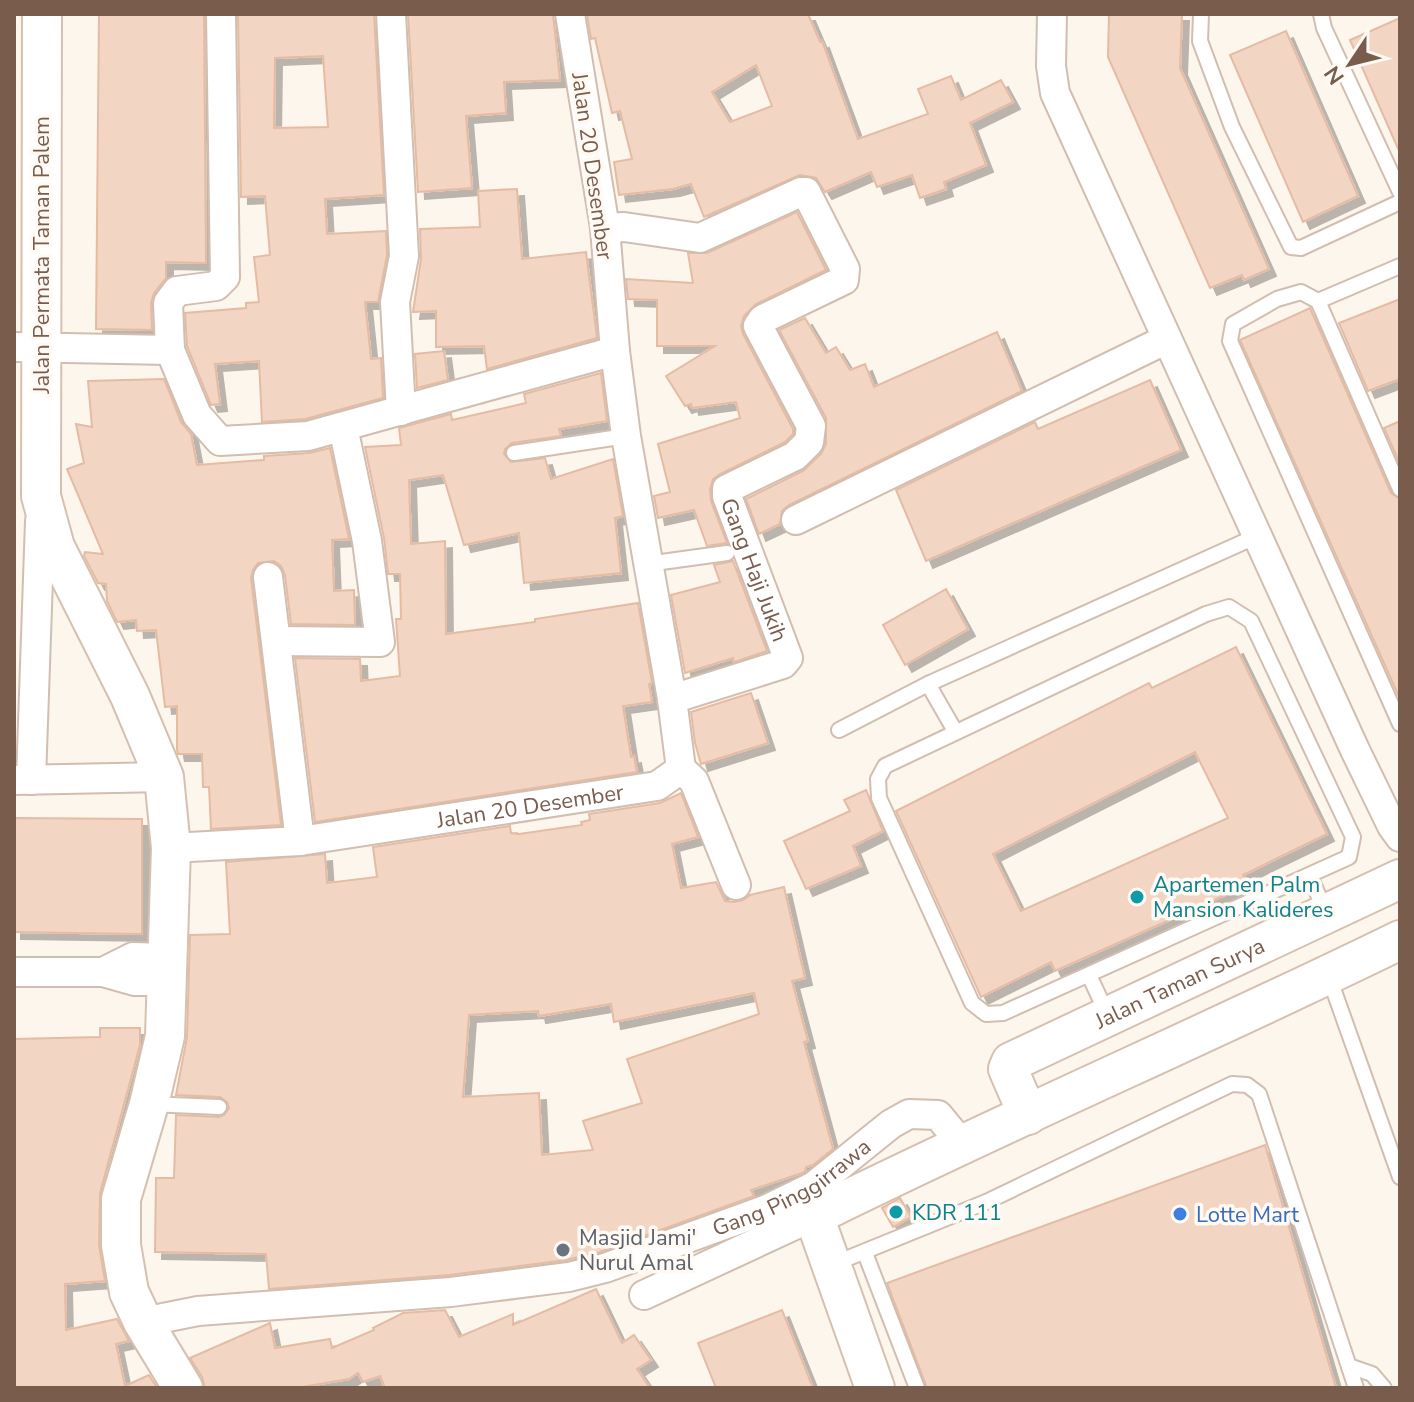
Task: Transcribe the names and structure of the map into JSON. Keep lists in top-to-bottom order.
{
  "streets": {
    "street": [
      "Jalan 20 Desember",
      "Jalan Permata Taman Palem",
      "Gang Haji Jukih",
      "Jalan Taman Surya",
      "Gang Pinggirrawa"
    ]
  },
  "crossings": [
    ["Jalan 20 Desember", "Jalan Permata Taman Palem"],
    ["Jalan 20 Desember", "Gang Haji Jukih"]
  ],
  "places": [
    "Apartemen Palm Mansion Kalideres",
    "KDR 111",
    "Lotte Mart",
    "Masjid Jami' Nurul Amal"
  ],
  "north": "bottom left"
}
